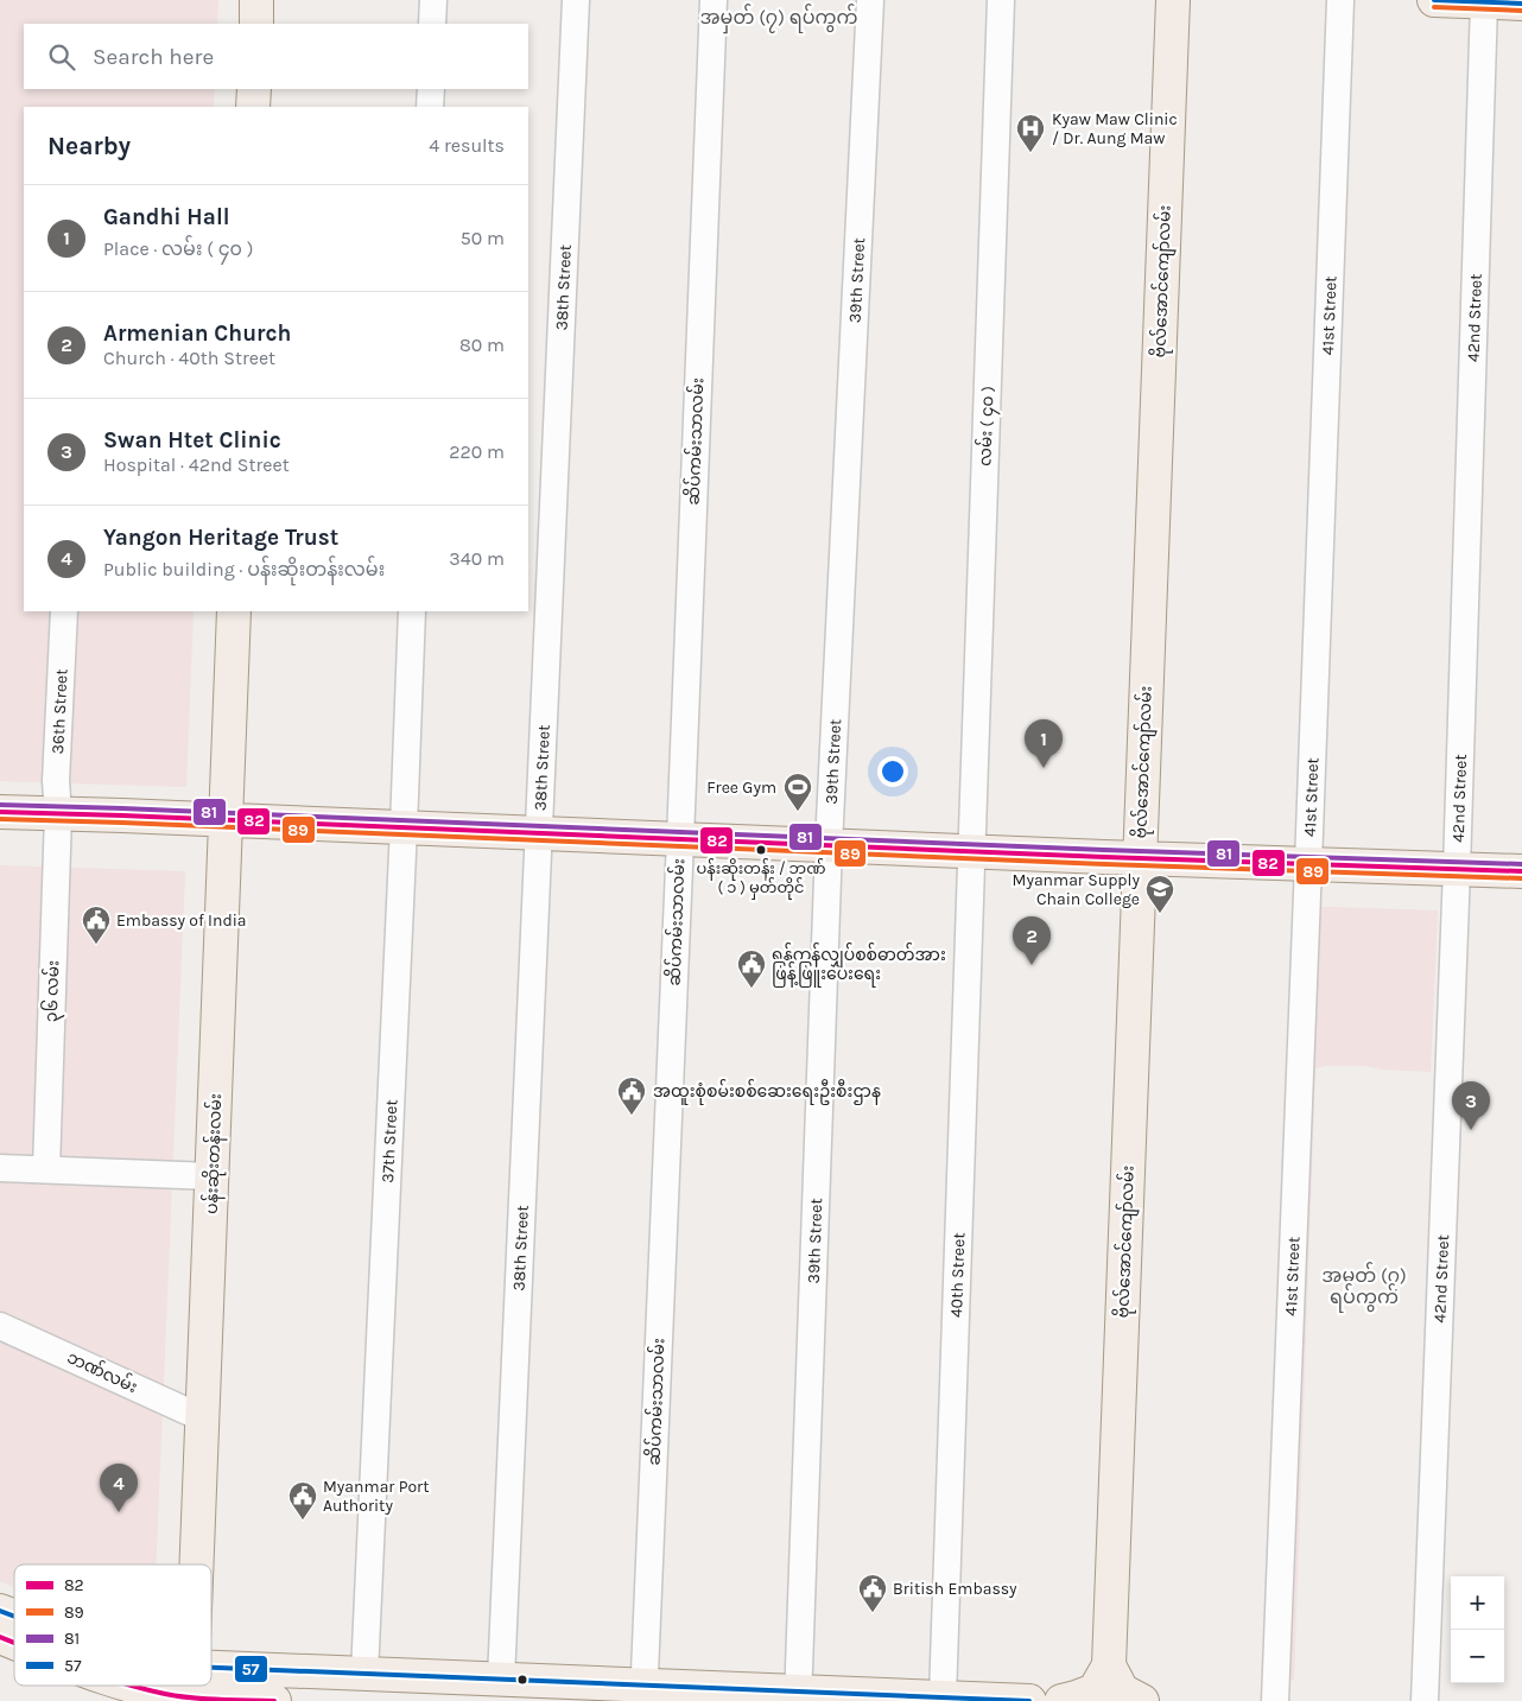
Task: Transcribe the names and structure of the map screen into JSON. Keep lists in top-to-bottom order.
{
  "streets": {
    "main road": ["ဗိုလ်အောင်ကျော်လမ်း", "ပန်းဆိုးတန်းလမ်း"],
    "street": [
      "39th Street",
      "38th Street",
      "41st Street",
      "42nd Street",
      "လမ်း ( ၄၀ )",
      "ဆိပ်ကမ်းသာလမ်း",
      "36th Street",
      "၃၆ လမ်း",
      "37th Street",
      "40th Street",
      "ဘဏ်လမ်း"
    ]
  },
  "crossings": [
    ["လမ်း ( ၄၀ )", "40th Street"],
    ["36th Street", "၃၆ လမ်း"],
    ["ပန်းဆိုးတန်းလမ်း", "ဘဏ်လမ်း"]
  ],
  "districts": ["အမှတ် (၇) ရပ်ကွက်", "အမှတ် (၇) ရပ်ကွက်"],
  "places": {
    "hospital": ["Kyaw Maw Clinic / Dr. Aung Maw"],
    "sports": ["Free Gym"],
    "other": ["ပန်းဆိုးတန်း / ဘဏ် ( ၁ ) မှတ်တိုင်"],
    "school or university": ["Myanmar Supply Chain College"],
    "public building": [
      "Embassy of India",
      "ရန်ကုန်လျှပ်စစ်ဓာတ်အား ဖြန့်ဖြူးပေးရေး",
      "အထူးစုံစမ်းစစ်ဆေးရေးဦးစီးဌာန",
      "Myanmar Port Authority",
      "British Embassy"
    ]
  },
  "lines": [
    "transit line 57",
    "transit line 89",
    "transit line 81",
    "transit line 82"
  ],
  "legend": [
    "82",
    "89",
    "81",
    "57"
  ],
  "page": {
    "search": "Search here",
    "heading": ["Nearby", "4 results"],
    "list": [
      {
        "mark": "1",
        "name": "Gandhi Hall",
        "note": "Place · လမ်း ( ၄၀ )",
        "value": "50 m"
      },
      {
        "mark": "2",
        "name": "Armenian Church",
        "note": "Church · 40th Street",
        "value": "80 m"
      },
      {
        "mark": "3",
        "name": "Swan Htet Clinic",
        "note": "Hospital · 42nd Street",
        "value": "220 m"
      },
      {
        "mark": "4",
        "name": "Yangon Heritage Trust",
        "note": "Public building · ပန်းဆိုးတန်းလမ်း",
        "value": "340 m"
      }
    ],
    "pins": [
      "1",
      "2",
      "3",
      "4"
    ],
    "map_buttons": ["+", "−"]
  }
}
